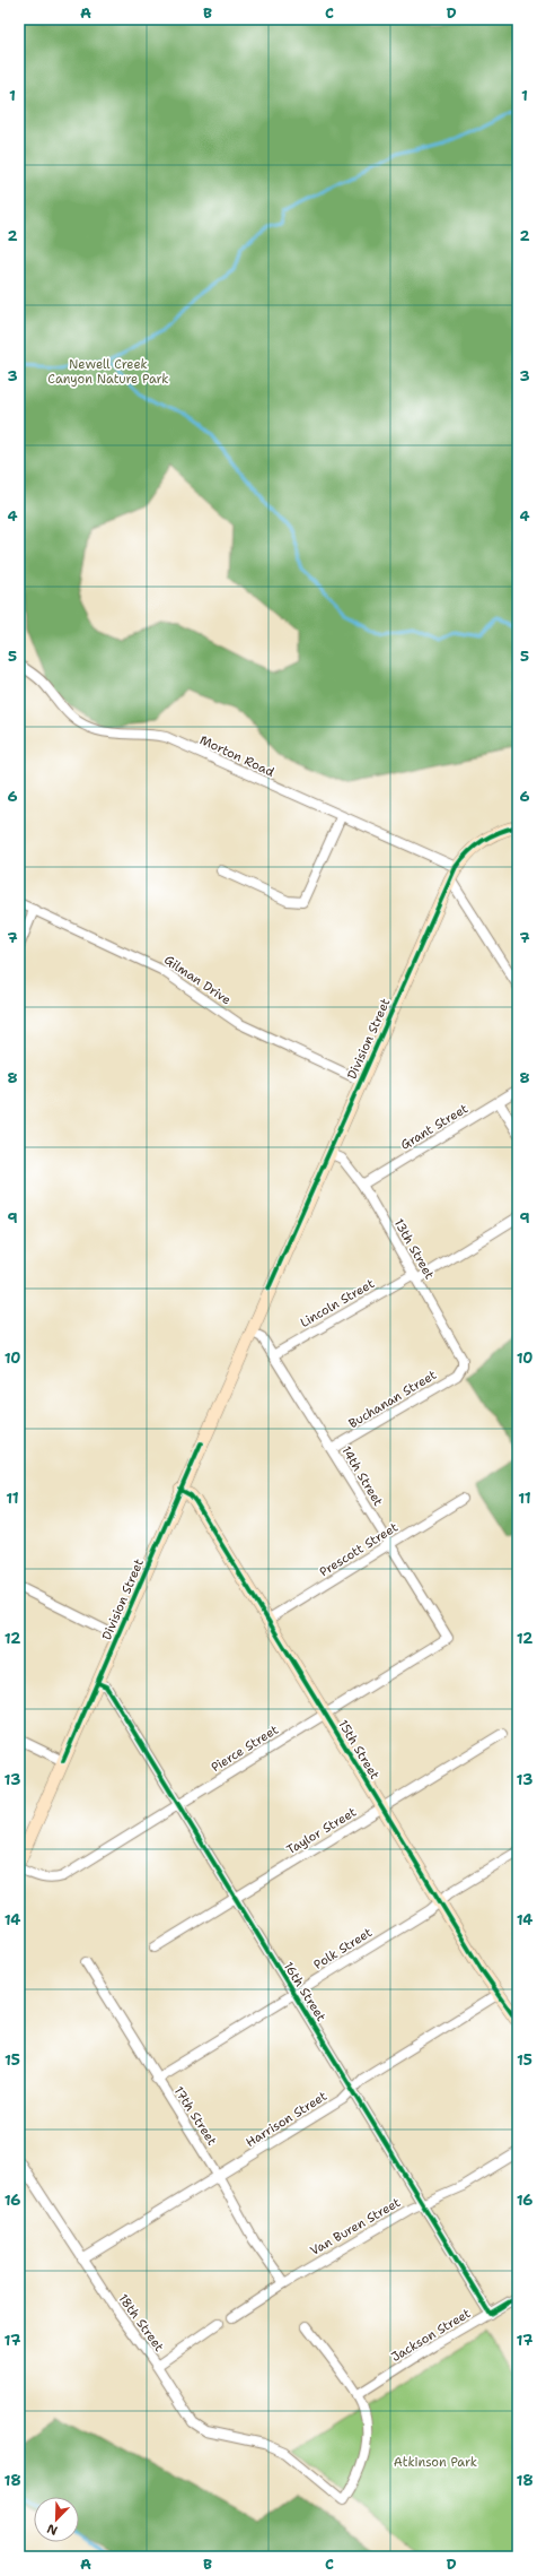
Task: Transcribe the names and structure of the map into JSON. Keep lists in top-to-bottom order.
{
  "streets": {
    "street": [
      "Morton Road",
      "Gilman Drive",
      "Division Street",
      "Grant Street",
      "13th Street",
      "Lincoln Street",
      "Buchanan Street",
      "14th Street",
      "Prescott Street",
      "Pierce Street",
      "15th Street",
      "Taylor Street",
      "Polk Street",
      "16th Street",
      "17th Street",
      "Harrison Street",
      "Van Buren Street",
      "18th Street",
      "Jackson Street"
    ]
  },
  "crossings": [
    ["Morton Road", "Division Street"],
    ["Gilman Drive", "Division Street"],
    ["Division Street", "13th Street"],
    ["Division Street", "14th Street"],
    ["Division Street", "15th Street"],
    ["Division Street", "16th Street"],
    ["Grant Street", "13th Street"],
    ["13th Street", "Lincoln Street"],
    ["13th Street", "Buchanan Street"],
    ["Lincoln Street", "14th Street"],
    ["Buchanan Street", "14th Street"],
    ["14th Street", "Prescott Street"],
    ["14th Street", "Pierce Street"],
    ["Prescott Street", "15th Street"],
    ["Pierce Street", "15th Street"],
    ["Pierce Street", "16th Street"],
    ["15th Street", "Taylor Street"],
    ["15th Street", "Polk Street"],
    ["15th Street", "Harrison Street"],
    ["Taylor Street", "16th Street"],
    ["Polk Street", "16th Street"],
    ["Polk Street", "17th Street"],
    ["16th Street", "Harrison Street"],
    ["16th Street", "Van Buren Street"],
    ["16th Street", "Jackson Street"],
    ["17th Street", "Harrison Street"],
    ["17th Street", "Van Buren Street"],
    ["Harrison Street", "18th Street"],
    ["18th Street", "Jackson Street"]
  ],
  "parks": ["Newell Creek Canyon Nature Park", "Atkinson Park"],
  "north": "bottom left",
  "grid": {
    "columns": [
      "A",
      "B",
      "C",
      "D"
    ],
    "rows": [
      "1",
      "2",
      "3",
      "4",
      "5",
      "6",
      "7",
      "8",
      "9",
      "10",
      "11",
      "12",
      "13",
      "14",
      "15",
      "16",
      "17",
      "18"
    ]
  }
}
